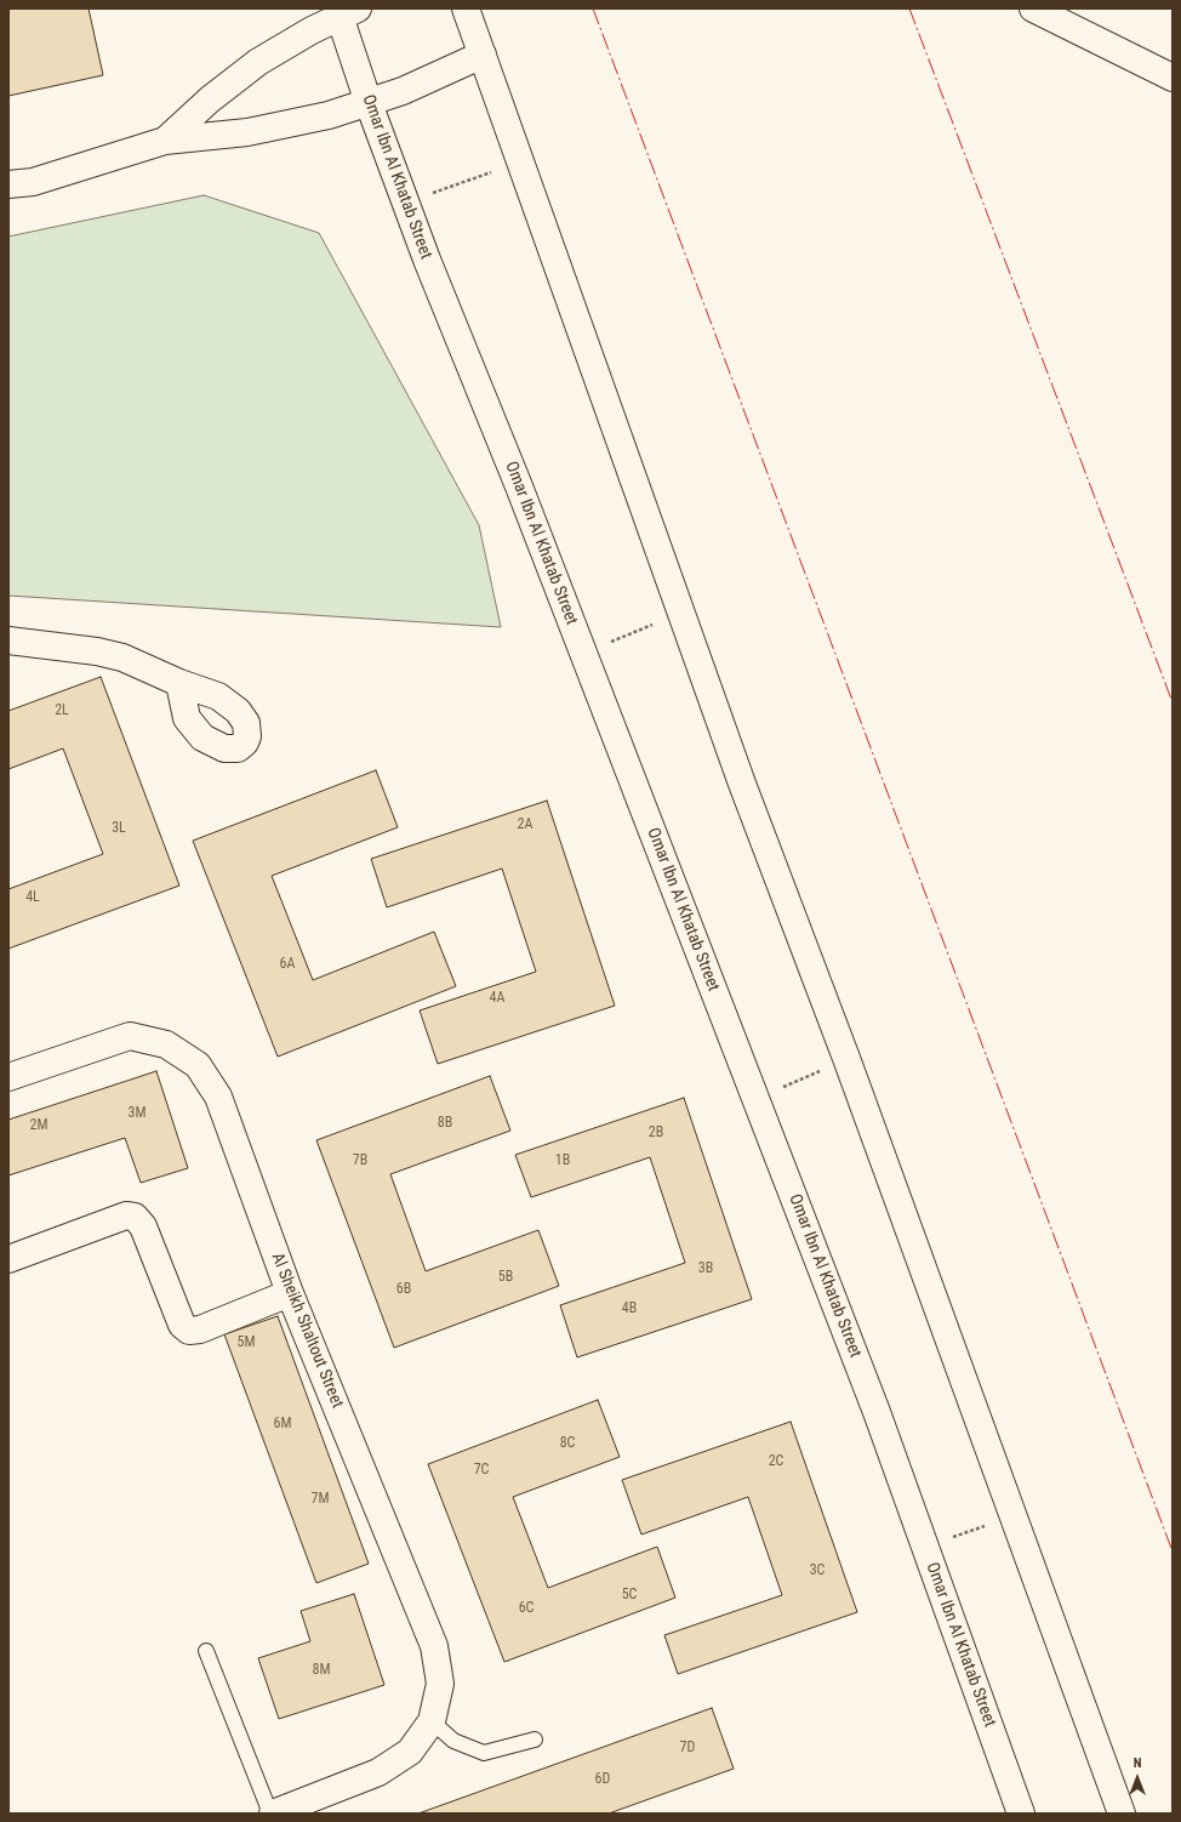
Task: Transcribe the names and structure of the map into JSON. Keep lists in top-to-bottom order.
{
  "streets": {
    "street": ["Omar Ibn Al Khatab Street", "Al Sheikh Shaltout Street"]
  },
  "house_numbers": [
    "2L",
    "2A",
    "3L",
    "4L",
    "6A",
    "4A",
    "3M",
    "8B",
    "2M",
    "2B",
    "7B",
    "1B",
    "3B",
    "5B",
    "6B",
    "4B",
    "5M",
    "6M",
    "8C",
    "2C",
    "7C",
    "7M",
    "3C",
    "5C",
    "6C",
    "8M",
    "7D",
    "6D"
  ],
  "north": "top"
}
